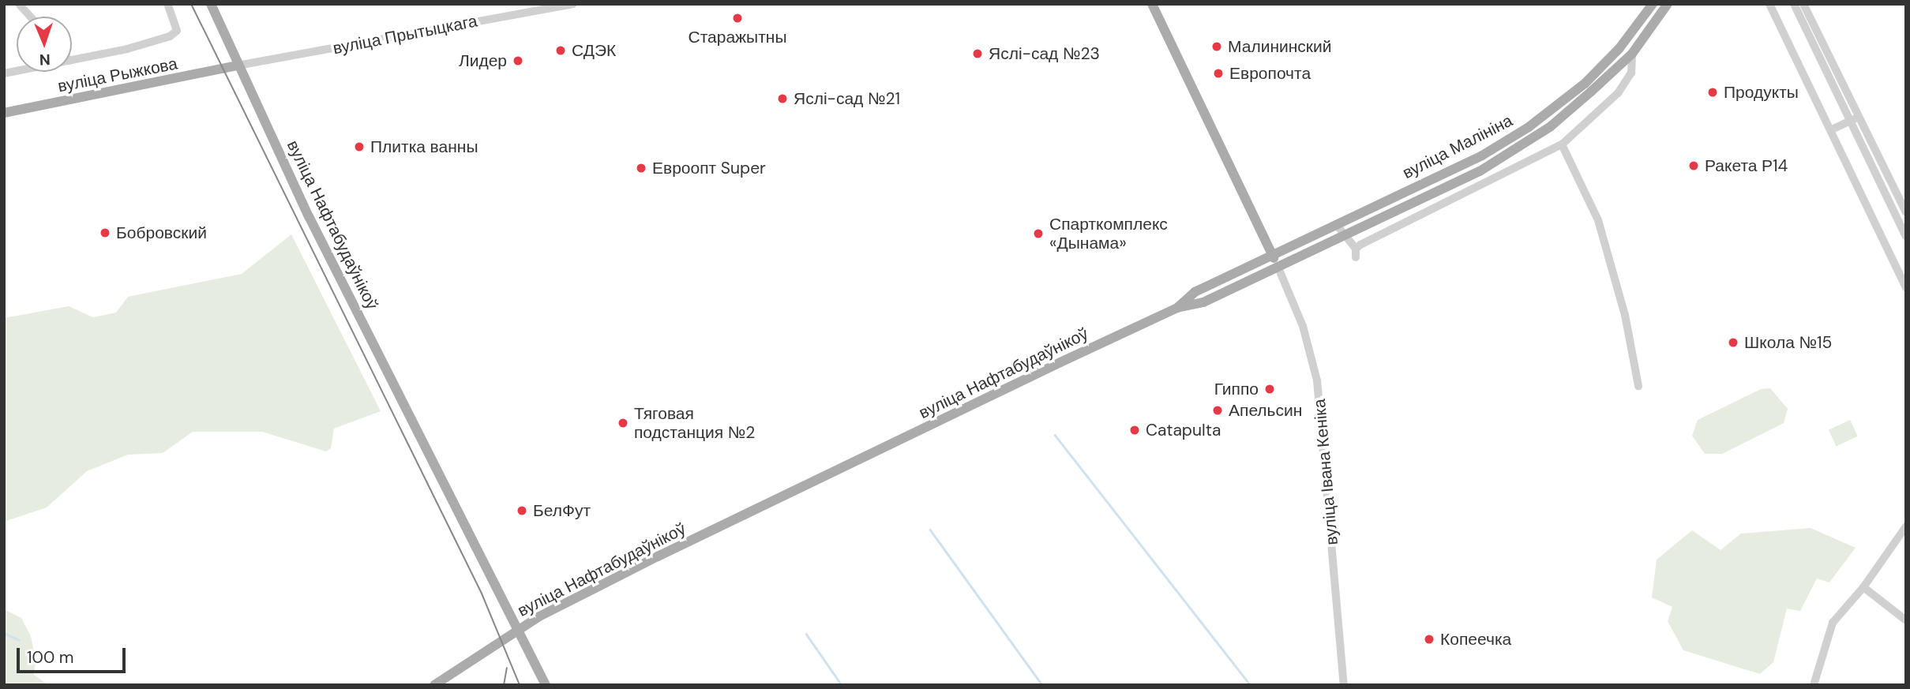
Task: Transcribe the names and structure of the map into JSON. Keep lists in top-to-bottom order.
{
  "streets": {
    "main road": ["вуліца Рыжкова", "вуліца Малініна", "вуліца Нафтабудаўнікоў"],
    "street": ["вуліца Прытыцкага", "вуліца Івана Кеніка"]
  },
  "crossings": [
    ["вуліца Прытыцкага", "вуліца Рыжкова"],
    ["вуліца Прытыцкага", "вуліца Нафтабудаўнікоў"],
    ["вуліца Рыжкова", "вуліца Нафтабудаўнікоў"],
    ["вуліца Малініна", "вуліца Нафтабудаўнікоў"],
    ["вуліца Малініна", "вуліца Івана Кеніка"],
    ["вуліца Нафтабудаўнікоў", "вуліца Івана Кеніка"]
  ],
  "places": [
    "Старажытны",
    "Малининский",
    "СДЭК",
    "Яслі-сад №23",
    "Лидер",
    "Европочта",
    "Продукты",
    "Яслі-сад №21",
    "Плитка ванны",
    "Ракета Р14",
    "Евроопт Super",
    "Бобровский",
    "Спарткомплекс «Дынама»",
    "Школа №15",
    "Гиппо",
    "Апельсин",
    "Тяговая подстанция №2",
    "Catapulta",
    "БелФут",
    "Копеечка"
  ],
  "scale_bar": "100 m",
  "north": "bottom"
}
